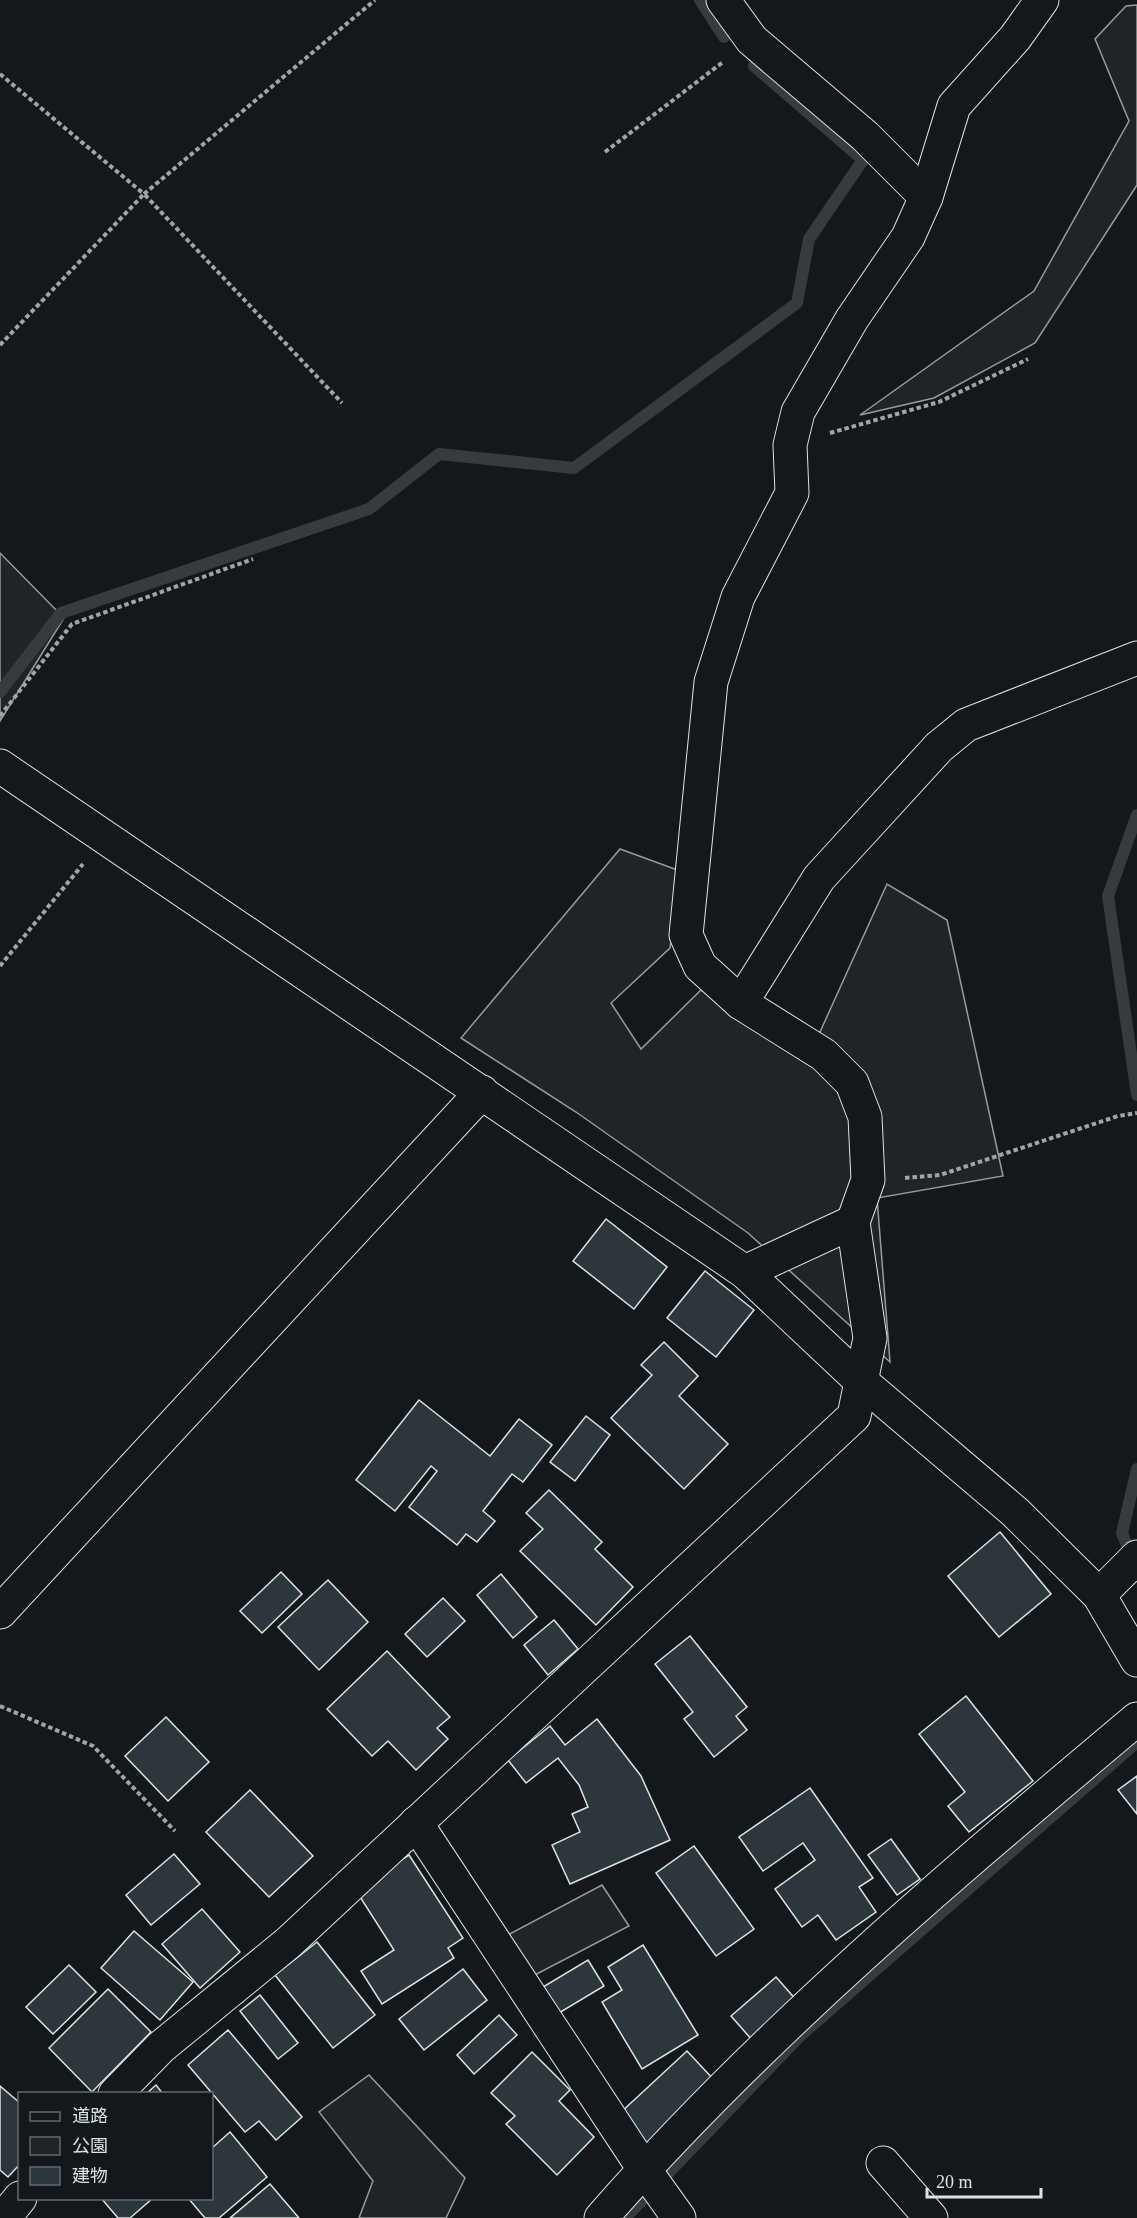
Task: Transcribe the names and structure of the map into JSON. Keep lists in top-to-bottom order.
{
  "legend": ["道路", "公園", "建物"],
  "scale_bar": "20 m"
}
